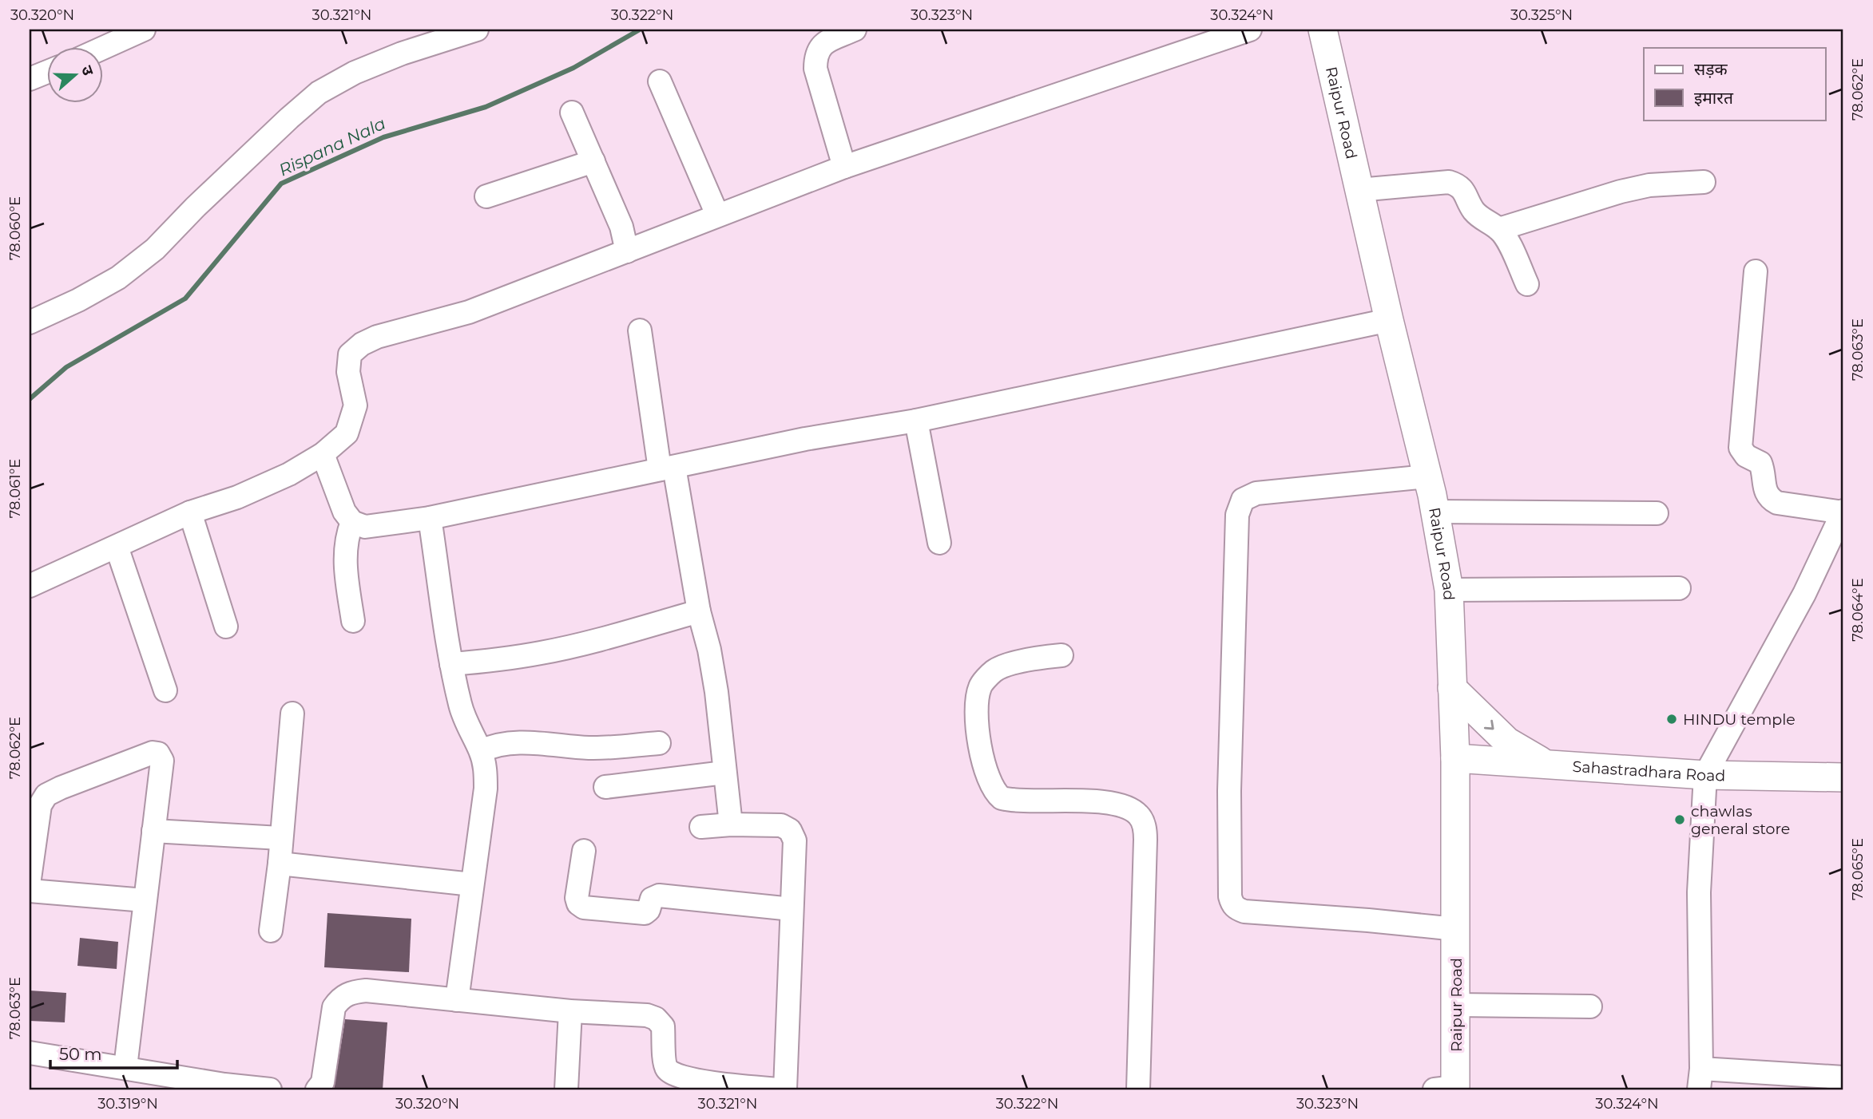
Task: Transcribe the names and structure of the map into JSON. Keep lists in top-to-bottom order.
{
  "streets": {
    "main road": ["Raipur Road", "Sahastradhara Road"]
  },
  "crossings": [
    ["Raipur Road", "Sahastradhara Road"]
  ],
  "water": ["Rispana Nala"],
  "places": ["HINDU temple", "chawlas general store"],
  "legend": ["सड़क", "इमारत"],
  "scale_bar": "50 m",
  "north": "right",
  "coordinates": [
    "30.320°N",
    "30.321°N",
    "30.322°N",
    "30.323°N",
    "30.324°N",
    "30.325°N",
    "78.062°E",
    "78.060°E",
    "78.063°E",
    "78.061°E",
    "78.064°E",
    "78.065°E",
    "30.319°N"
  ]
}
